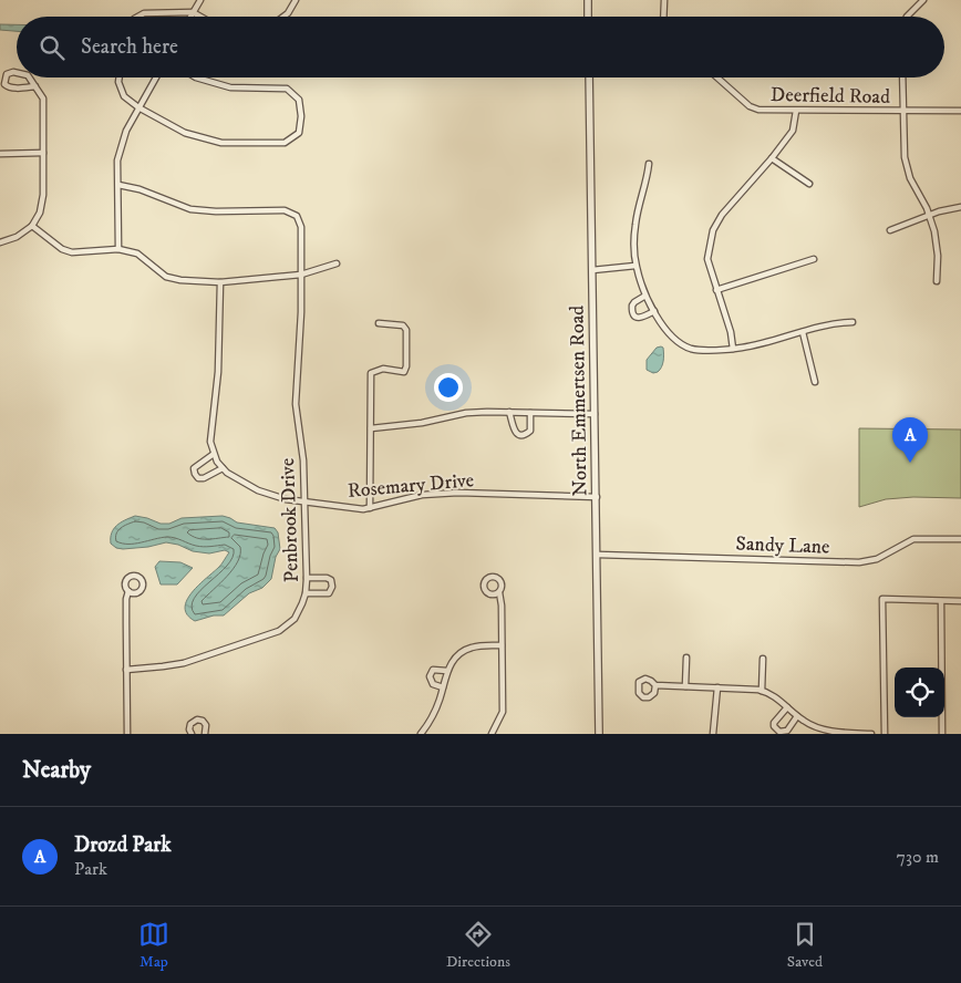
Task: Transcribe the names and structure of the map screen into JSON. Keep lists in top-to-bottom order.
{
  "streets": {
    "street": [
      "Deerfield Road",
      "North Emmertsen Road",
      "Rosemary Drive",
      "Penbrook Drive",
      "Sandy Lane"
    ]
  },
  "crossings": [
    ["North Emmertsen Road", "Rosemary Drive"],
    ["North Emmertsen Road", "Sandy Lane"],
    ["Rosemary Drive", "Penbrook Drive"]
  ],
  "page": {
    "search": "Search here",
    "pins": "A",
    "heading": "Nearby",
    "list": [
      {
        "mark": "A",
        "name": "Drozd Park",
        "note": "Park",
        "value": "730 m"
      }
    ],
    "nav": ["Map", "Directions", "Saved"]
  }
}
